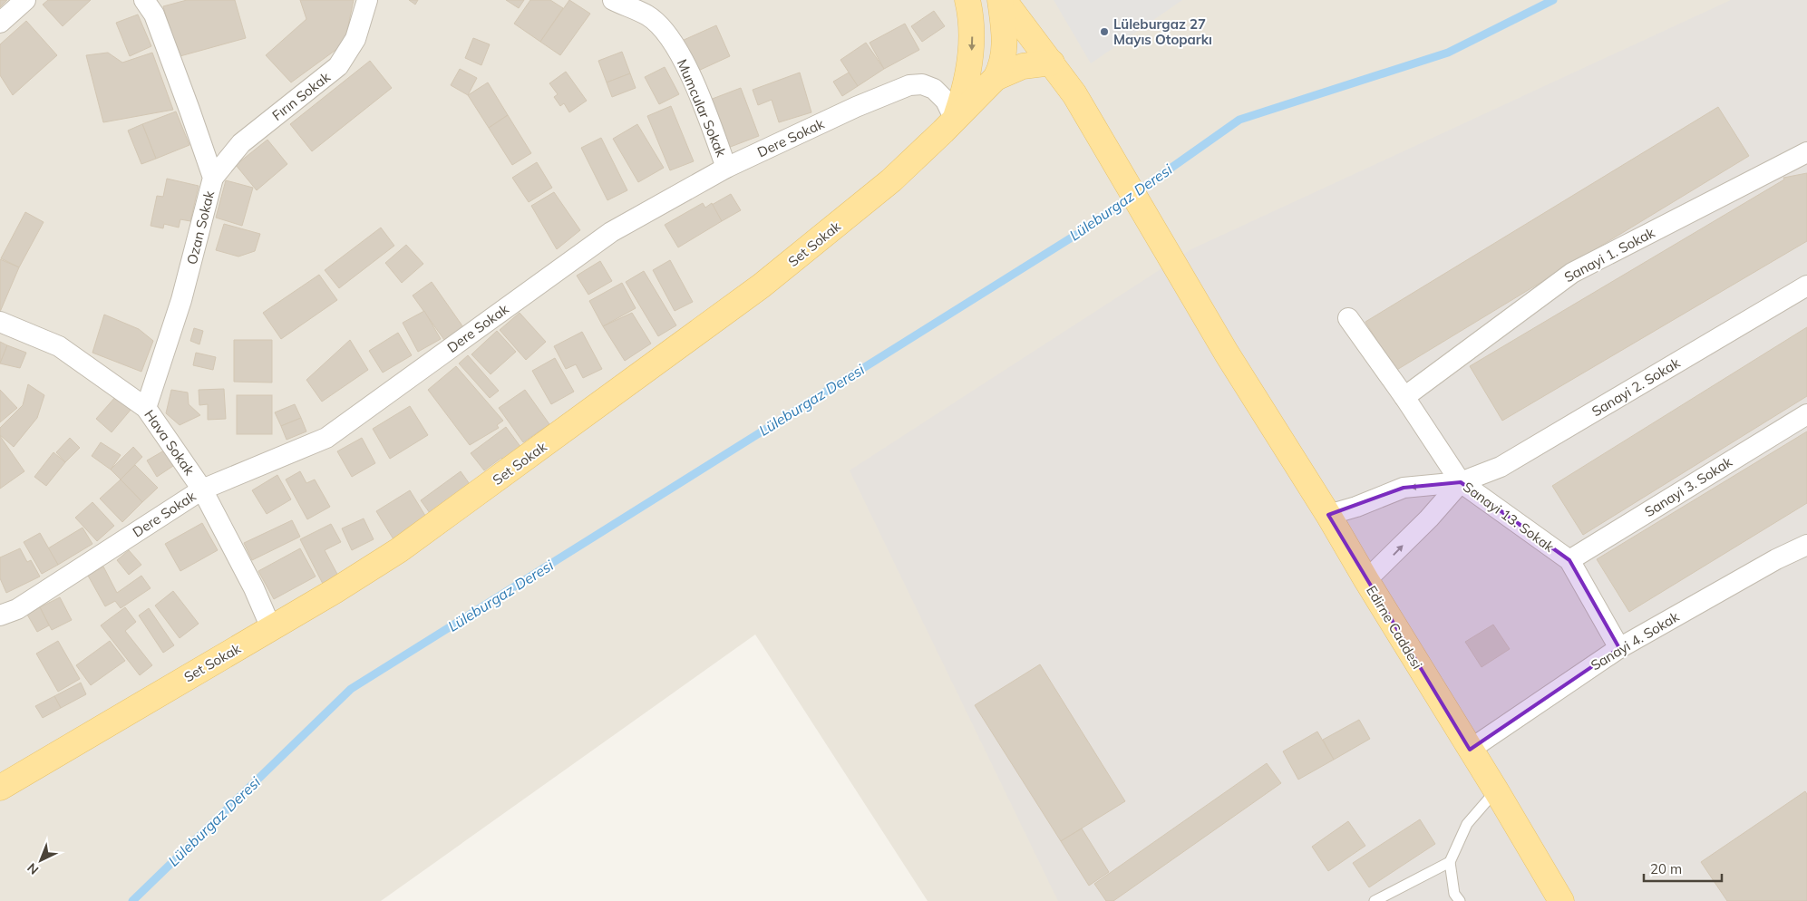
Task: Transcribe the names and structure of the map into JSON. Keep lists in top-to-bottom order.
{
  "streets": {
    "main road": ["Set Sokak", "Edirne Caddesi"],
    "street": [
      "Fırın Sokak",
      "Mumcular Sokak",
      "Dere Sokak",
      "Ozan Sokak",
      "Sanayi 1. Sokak",
      "Sanayi 2. Sokak",
      "Hava Sokak",
      "Sanayi 3. Sokak",
      "Sanayi 13. Sokak",
      "Sanayi 4. Sokak"
    ]
  },
  "crossings": [
    ["Fırın Sokak", "Ozan Sokak"],
    ["Mumcular Sokak", "Dere Sokak"],
    ["Dere Sokak", "Set Sokak"],
    ["Dere Sokak", "Hava Sokak"],
    ["Ozan Sokak", "Hava Sokak"],
    ["Set Sokak", "Hava Sokak"],
    ["Set Sokak", "Edirne Caddesi"],
    ["Sanayi 1. Sokak", "Sanayi 13. Sokak"],
    ["Sanayi 2. Sokak", "Sanayi 13. Sokak"],
    ["Sanayi 2. Sokak", "Edirne Caddesi"],
    ["Sanayi 3. Sokak", "Sanayi 13. Sokak"],
    ["Sanayi 13. Sokak", "Sanayi 4. Sokak"],
    ["Edirne Caddesi", "Sanayi 4. Sokak"]
  ],
  "water": ["Lüleburgaz Deresi"],
  "places": ["Lüleburgaz 27 Mayıs Otoparkı"],
  "scale_bar": "20 m",
  "north": "bottom left"
}
